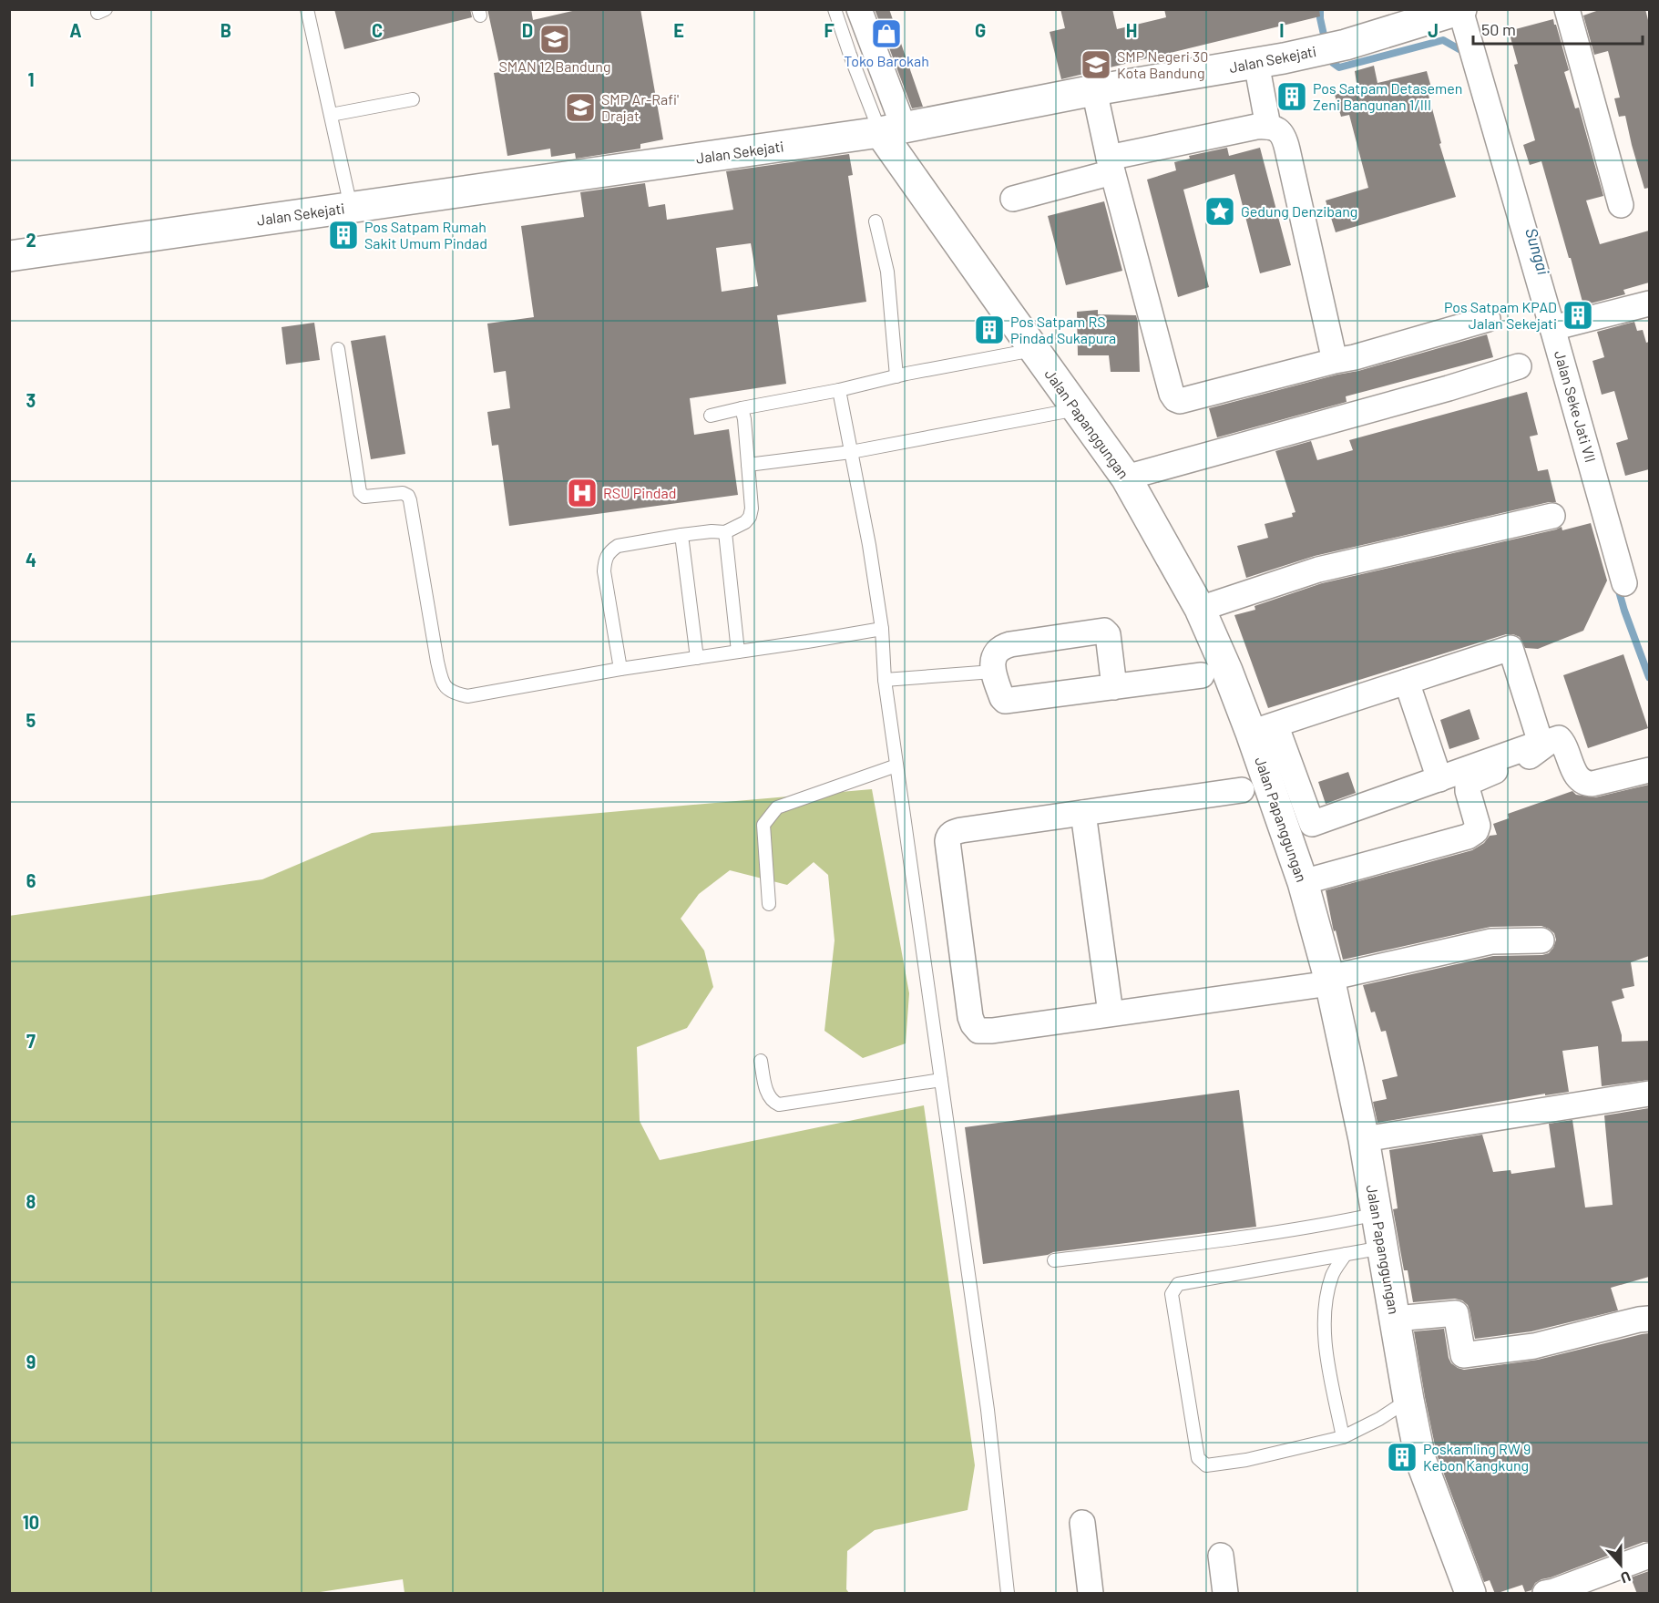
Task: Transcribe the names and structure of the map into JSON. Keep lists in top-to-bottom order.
{
  "streets": {
    "street": ["Jalan Sekejati", "Jalan Seke Jati VII", "Jalan Papanggungan"]
  },
  "crossings": [
    ["Jalan Sekejati", "Jalan Seke Jati VII"],
    ["Jalan Sekejati", "Jalan Papanggungan"]
  ],
  "water": ["Sungai"],
  "places": {
    "shop": ["Toko Barokah"],
    "school or university": ["SMAN 12 Bandung", "SMP Negeri 30 Kota Bandung", "SMP Ar-Rafi' Drajat"],
    "building": [
      "Pos Satpam Detasemen Zeni Bangunan 1/III",
      "Pos Satpam Rumah Sakit Umum Pindad",
      "Pos Satpam KPAD Jalan Sekejati",
      "Pos Satpam RS Pindad Sukapura",
      "Poskamling RW 9 Kebon Kangkung"
    ],
    "place": ["Gedung Denzibang"],
    "hospital": ["RSU Pindad"]
  },
  "scale_bar": "50 m",
  "north": "bottom",
  "grid": {
    "columns": [
      "A",
      "B",
      "C",
      "D",
      "E",
      "F",
      "G",
      "H",
      "I",
      "J"
    ],
    "rows": [
      "1",
      "2",
      "3",
      "4",
      "5",
      "6",
      "7",
      "8",
      "9",
      "10"
    ]
  }
}
